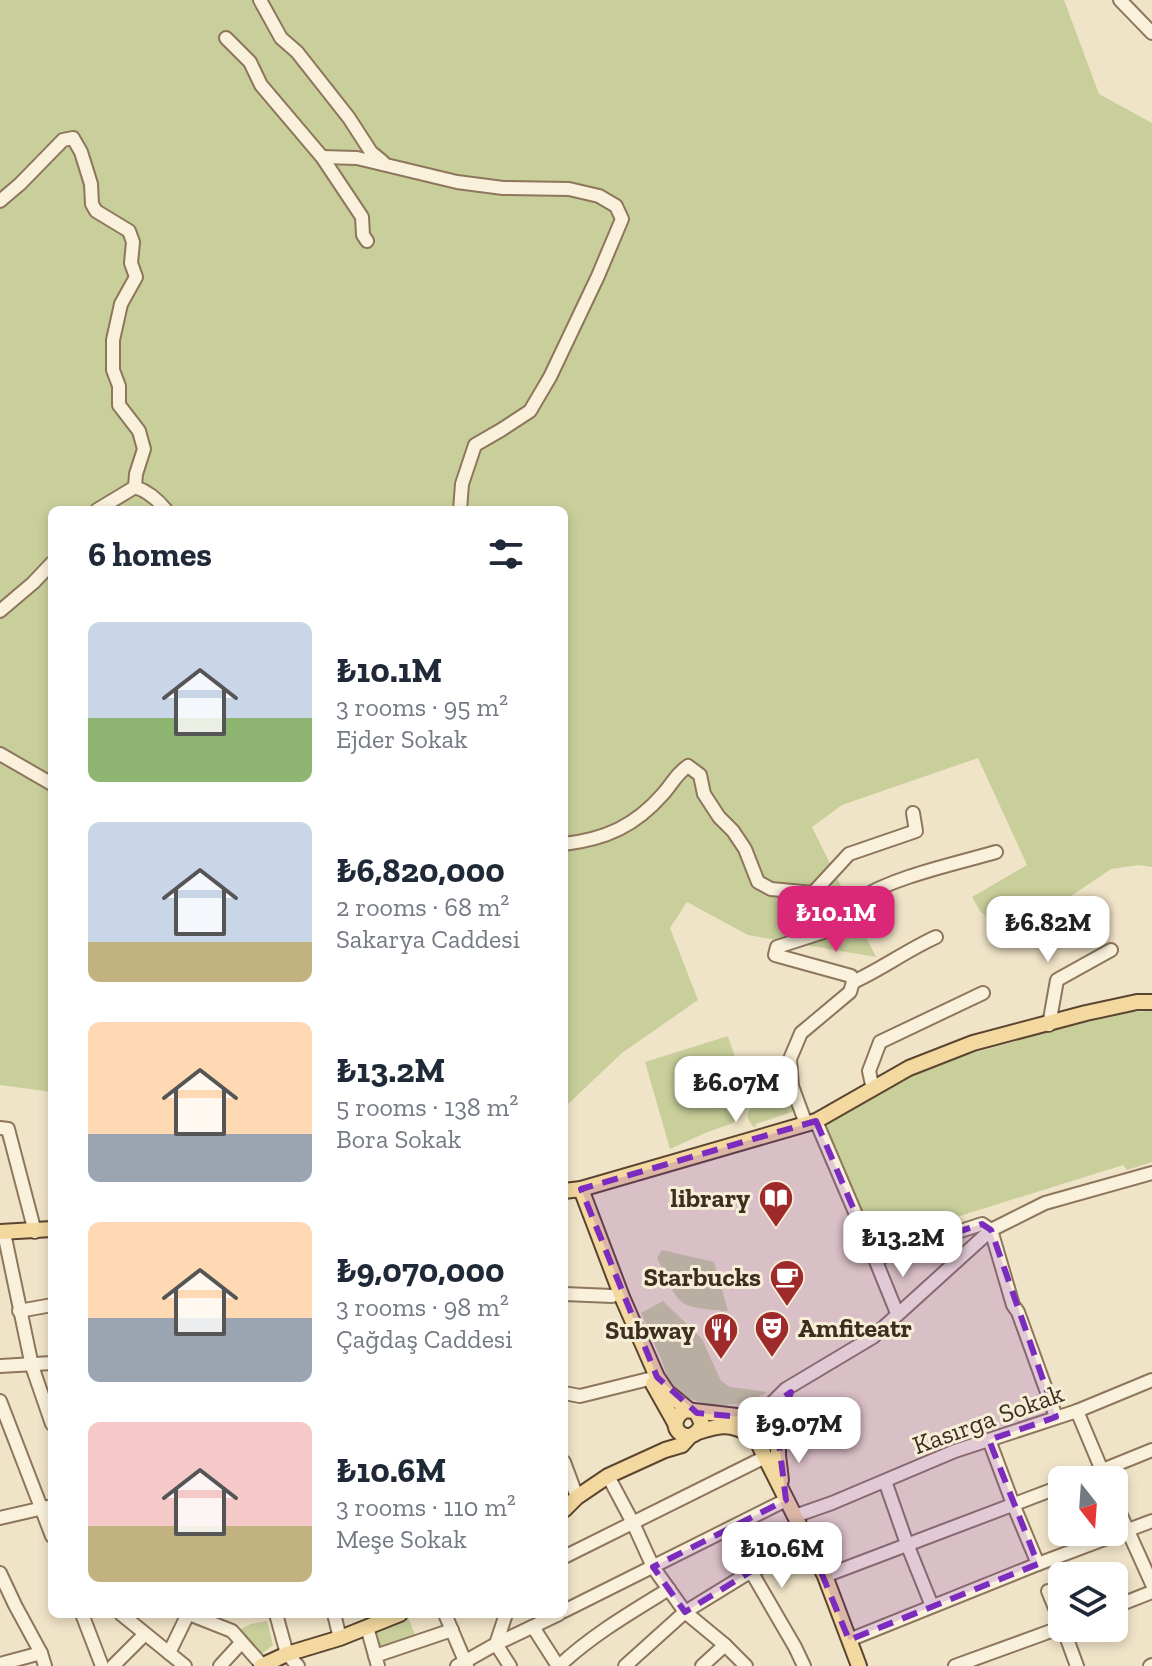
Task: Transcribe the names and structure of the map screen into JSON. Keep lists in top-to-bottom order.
{
  "streets": {
    "street": ["Kasırga Sokak"]
  },
  "places": {
    "library": ["library"],
    "cafe": ["Starbucks"],
    "theatre": ["Amfiteatr"],
    "restaurant": ["Subway"]
  },
  "north": "bottom",
  "page": {
    "heading": "6 homes",
    "list": [
      {
        "name": "₺10.1M",
        "note": "3 rooms · 95 m² · Ejder Sokak"
      },
      {
        "name": "₺6,820,000",
        "note": "2 rooms · 68 m² · Sakarya Caddesi"
      },
      {
        "name": "₺13.2M",
        "note": "5 rooms · 138 m² · Bora Sokak"
      },
      {
        "name": "₺9,070,000",
        "note": "3 rooms · 98 m² · Çağdaş Caddesi"
      },
      {
        "name": "₺10.6M",
        "note": "3 rooms · 110 m² · Meşe Sokak"
      }
    ],
    "price": [
      "₺10.1M",
      "₺6.82M",
      "₺6.07M",
      "₺13.2M",
      "₺9.07M",
      "₺10.6M"
    ]
  }
}
